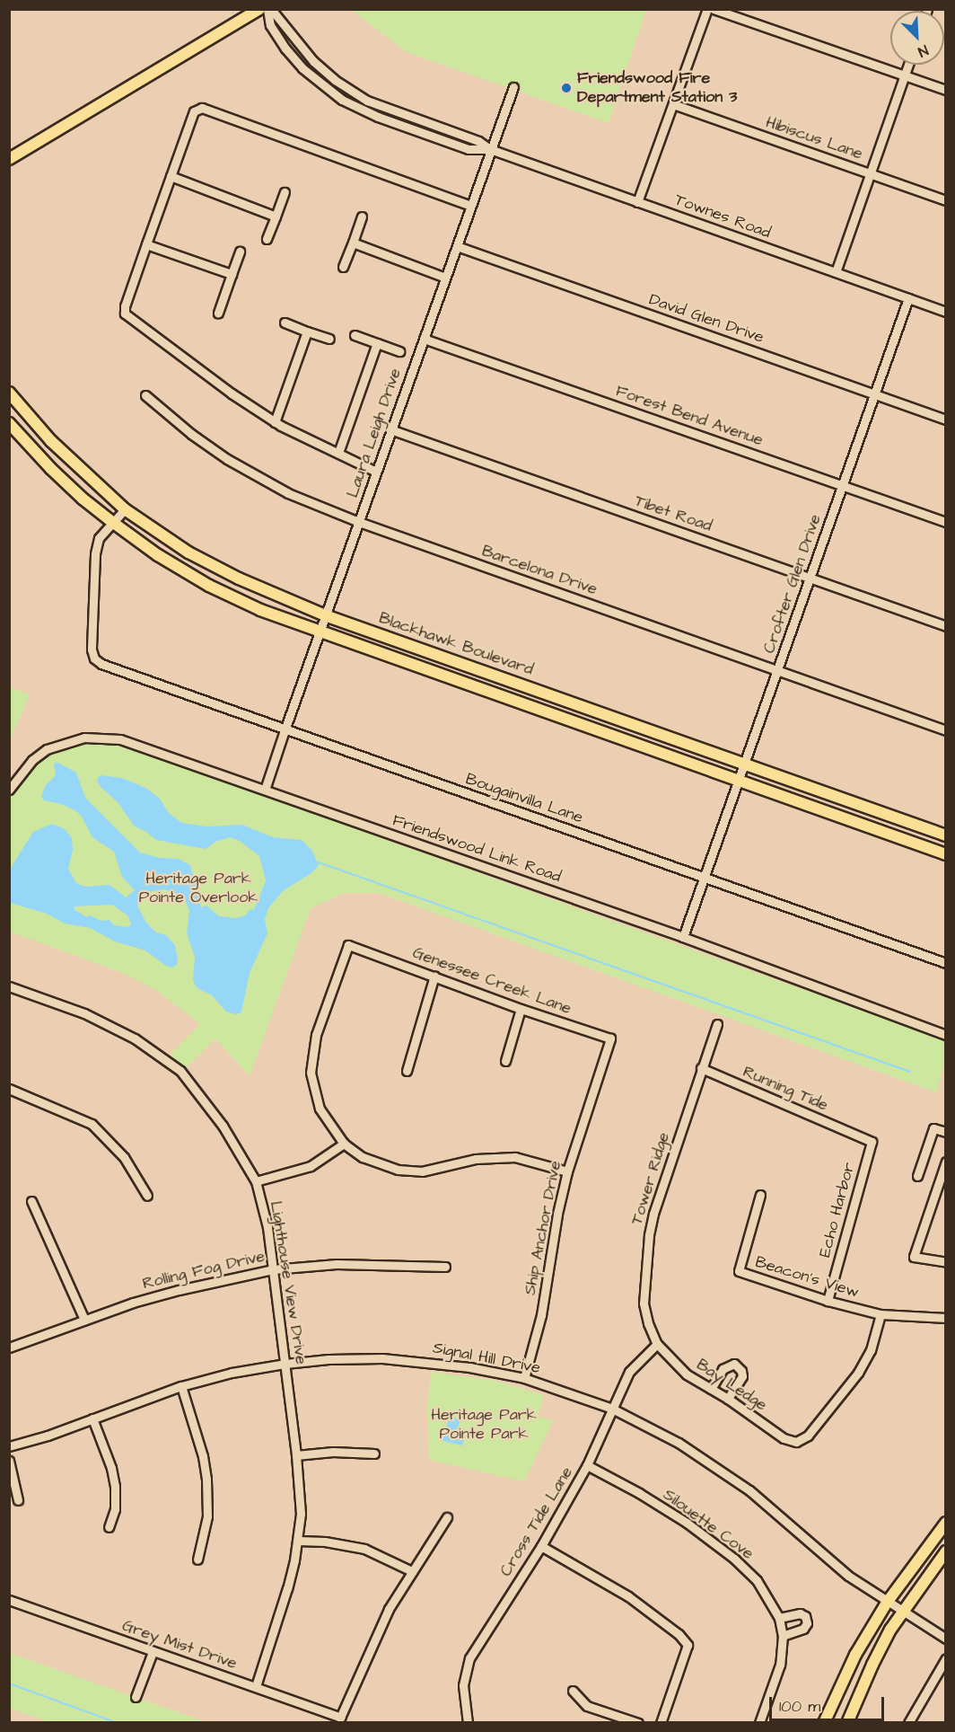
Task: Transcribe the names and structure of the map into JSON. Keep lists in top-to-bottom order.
{
  "streets": {
    "main road": ["Blackhawk Boulevard"],
    "street": [
      "Hibiscus Lane",
      "Townes Road",
      "David Glen Drive",
      "Forest Bend Avenue",
      "Laura Leigh Drive",
      "Tibet Road",
      "Barcelona Drive",
      "Crofter Glen Drive",
      "Bougainvilla Lane",
      "Friendswood Link Road",
      "Genessee Creek Lane",
      "Running Tide",
      "Tower Ridge",
      "Echo Harbor",
      "Ship Anchor Drive",
      "Rolling Fog Drive",
      "Beacon's View",
      "Lighthouse View Drive",
      "Signal Hill Drive",
      "Bay Ledge",
      "Cross Tide Lane",
      "Silouette Cove",
      "Grey Mist Drive"
    ]
  },
  "crossings": [
    ["Townes Road", "Laura Leigh Drive"],
    ["Townes Road", "Crofter Glen Drive"],
    ["David Glen Drive", "Laura Leigh Drive"],
    ["David Glen Drive", "Crofter Glen Drive"],
    ["Forest Bend Avenue", "Laura Leigh Drive"],
    ["Forest Bend Avenue", "Crofter Glen Drive"],
    ["Laura Leigh Drive", "Tibet Road"],
    ["Laura Leigh Drive", "Barcelona Drive"],
    ["Laura Leigh Drive", "Blackhawk Boulevard"],
    ["Laura Leigh Drive", "Bougainvilla Lane"],
    ["Laura Leigh Drive", "Friendswood Link Road"],
    ["Tibet Road", "Crofter Glen Drive"],
    ["Barcelona Drive", "Crofter Glen Drive"],
    ["Crofter Glen Drive", "Blackhawk Boulevard"],
    ["Crofter Glen Drive", "Bougainvilla Lane"],
    ["Crofter Glen Drive", "Friendswood Link Road"],
    ["Blackhawk Boulevard", "Bougainvilla Lane"],
    ["Genessee Creek Lane", "Ship Anchor Drive"],
    ["Running Tide", "Tower Ridge"],
    ["Running Tide", "Echo Harbor"],
    ["Tower Ridge", "Bay Ledge"],
    ["Tower Ridge", "Cross Tide Lane"],
    ["Echo Harbor", "Beacon's View"],
    ["Ship Anchor Drive", "Signal Hill Drive"],
    ["Rolling Fog Drive", "Lighthouse View Drive"],
    ["Beacon's View", "Bay Ledge"],
    ["Lighthouse View Drive", "Signal Hill Drive"],
    ["Lighthouse View Drive", "Grey Mist Drive"],
    ["Signal Hill Drive", "Cross Tide Lane"],
    ["Bay Ledge", "Cross Tide Lane"],
    ["Cross Tide Lane", "Silouette Cove"]
  ],
  "parks": ["Heritage Park Pointe Overlook", "Heritage Park Pointe Park"],
  "places": ["Friendswood Fire Department Station 3"],
  "scale_bar": "100 m",
  "north": "bottom right"
}
